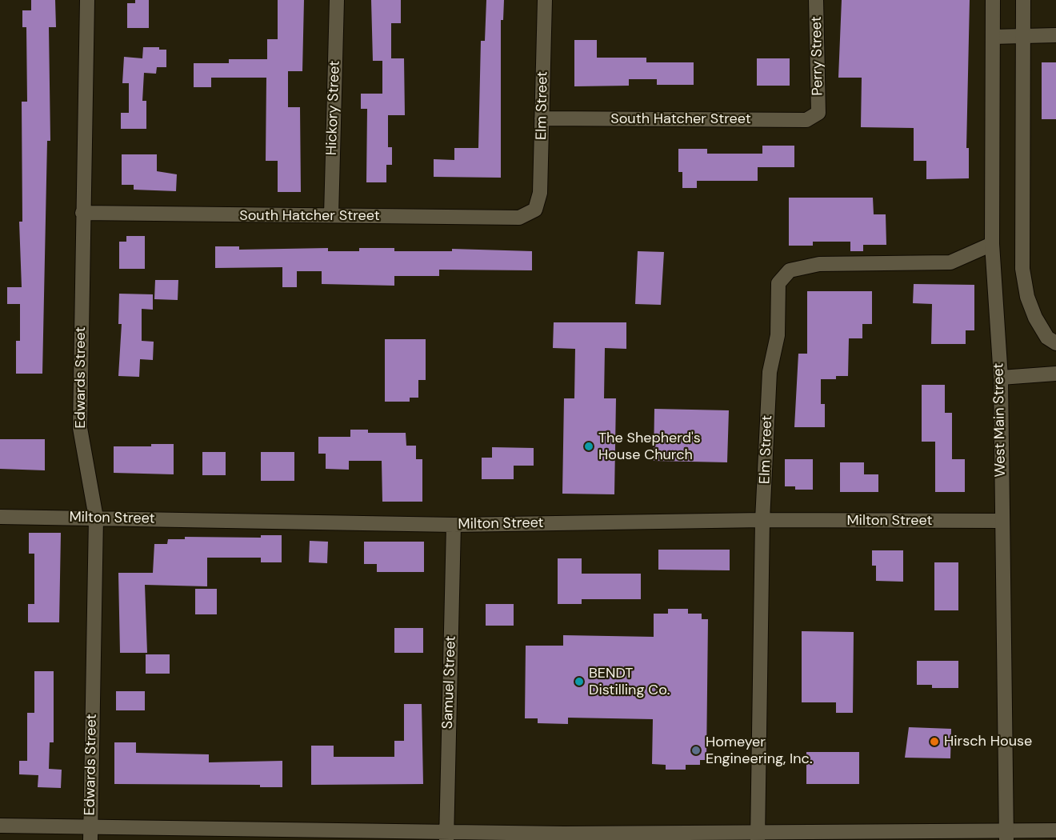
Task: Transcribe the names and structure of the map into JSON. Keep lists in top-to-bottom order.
{
  "streets": {
    "street": [
      "Perry Street",
      "Elm Street",
      "Hickory Street",
      "South Hatcher Street",
      "Edwards Street",
      "West Main Street",
      "Milton Street",
      "Samuel Street"
    ]
  },
  "crossings": [
    ["Perry Street", "South Hatcher Street"],
    ["Elm Street", "South Hatcher Street"],
    ["Elm Street", "West Main Street"],
    ["Elm Street", "Milton Street"],
    ["Hickory Street", "South Hatcher Street"],
    ["South Hatcher Street", "Edwards Street"],
    ["Edwards Street", "Milton Street"],
    ["West Main Street", "Milton Street"],
    ["Milton Street", "Samuel Street"]
  ],
  "places": [
    "The Shepherd's House Church",
    "BENDT Distilling Co.",
    "Hirsch House",
    "Homeyer Engineering, Inc."
  ]
}
